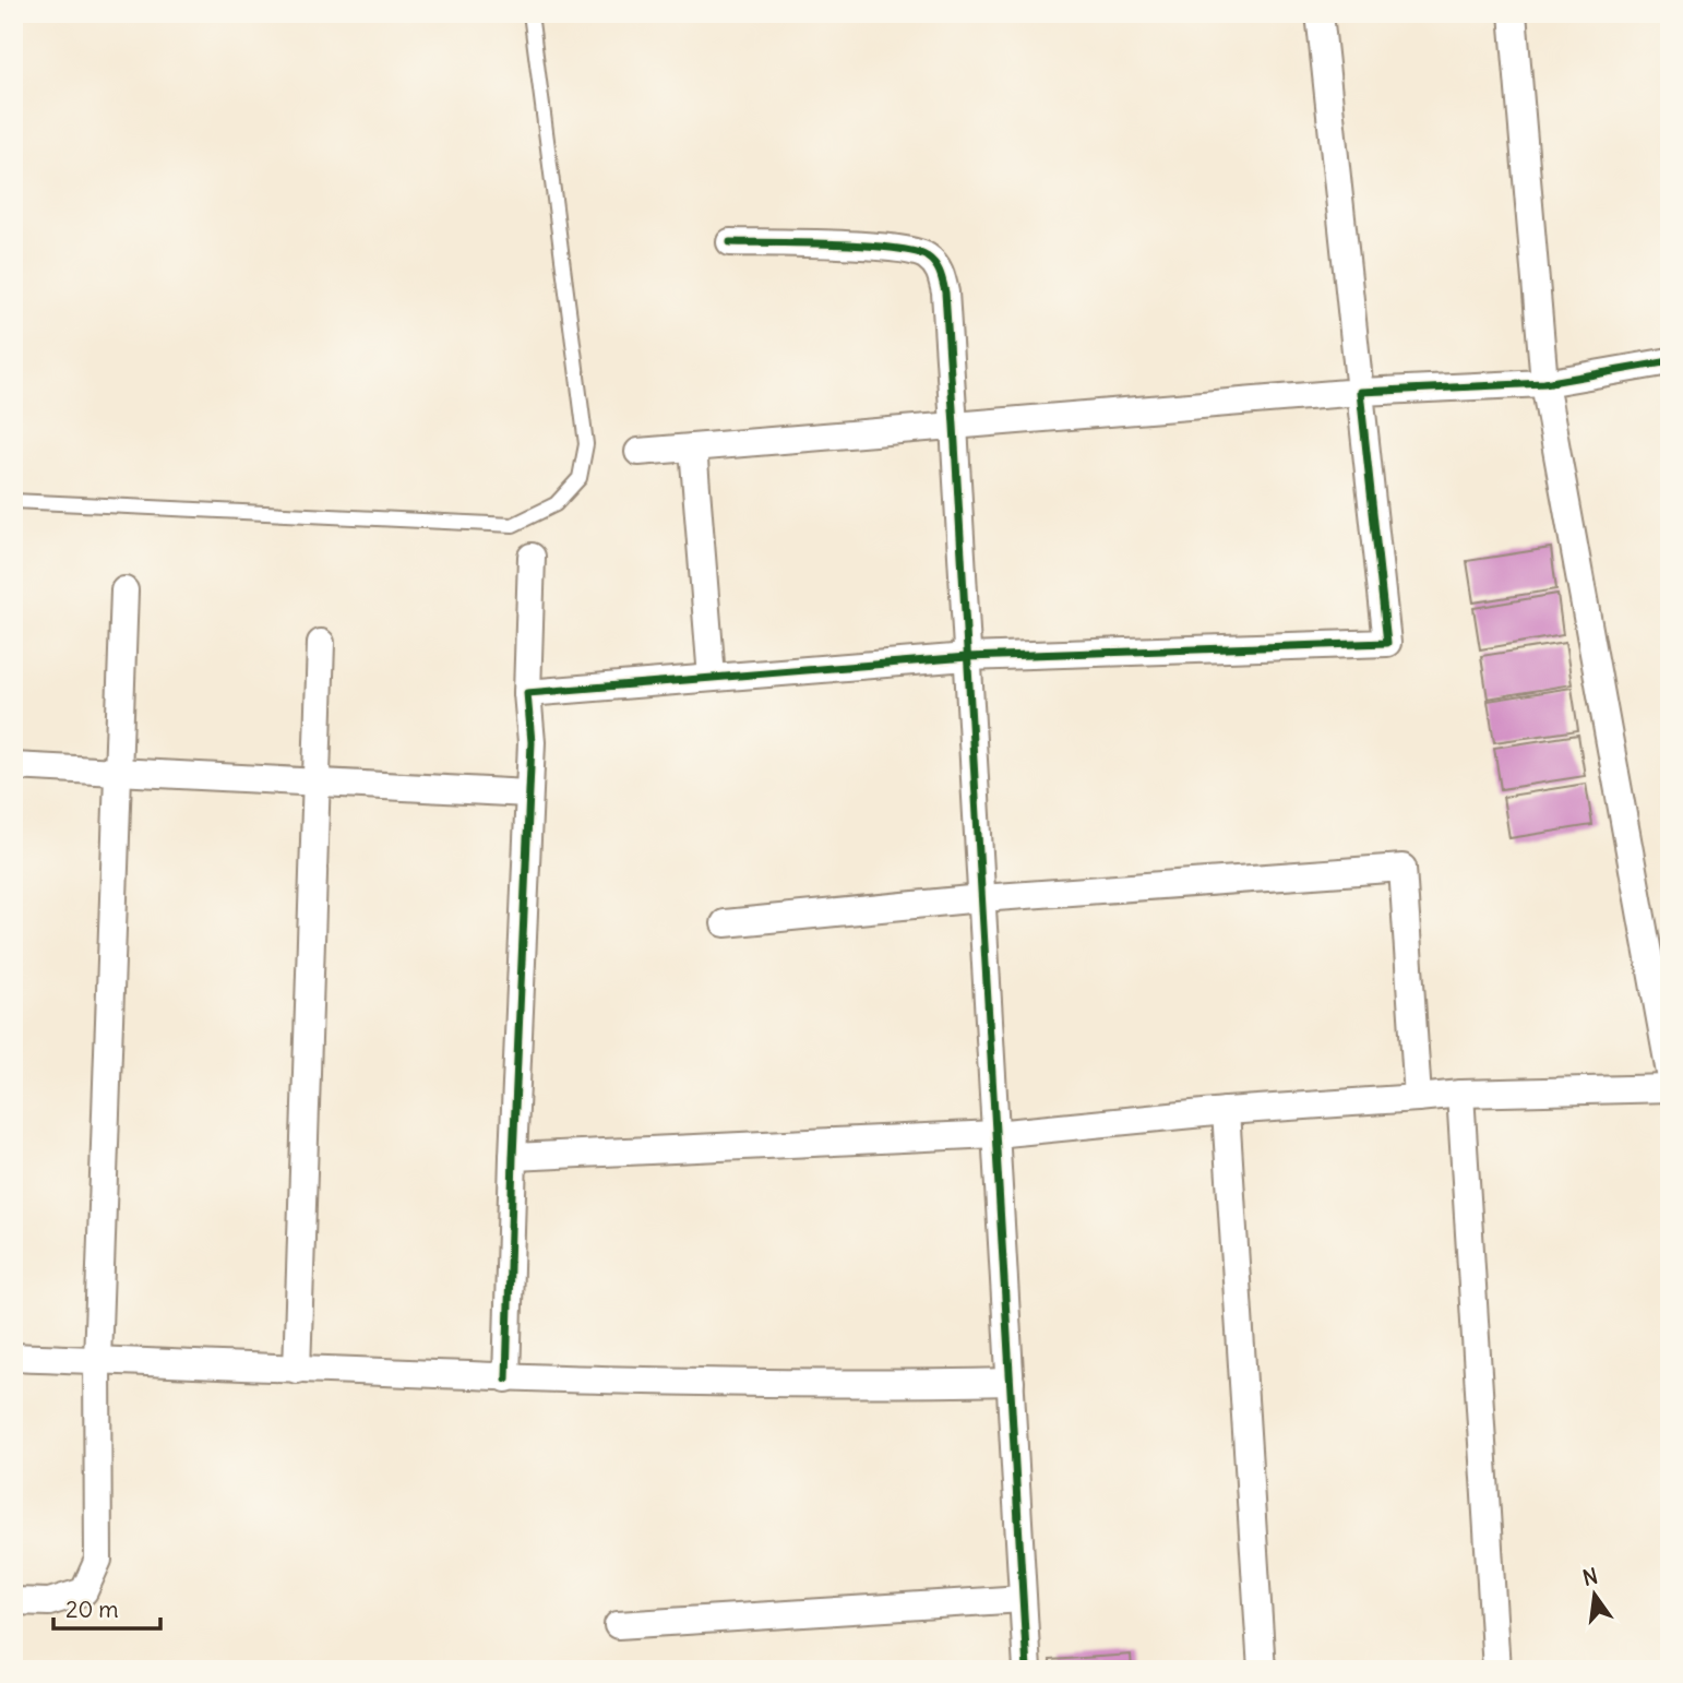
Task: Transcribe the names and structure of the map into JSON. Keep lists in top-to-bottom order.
{
  "scale_bar": "20 m",
  "north": "top"
}
